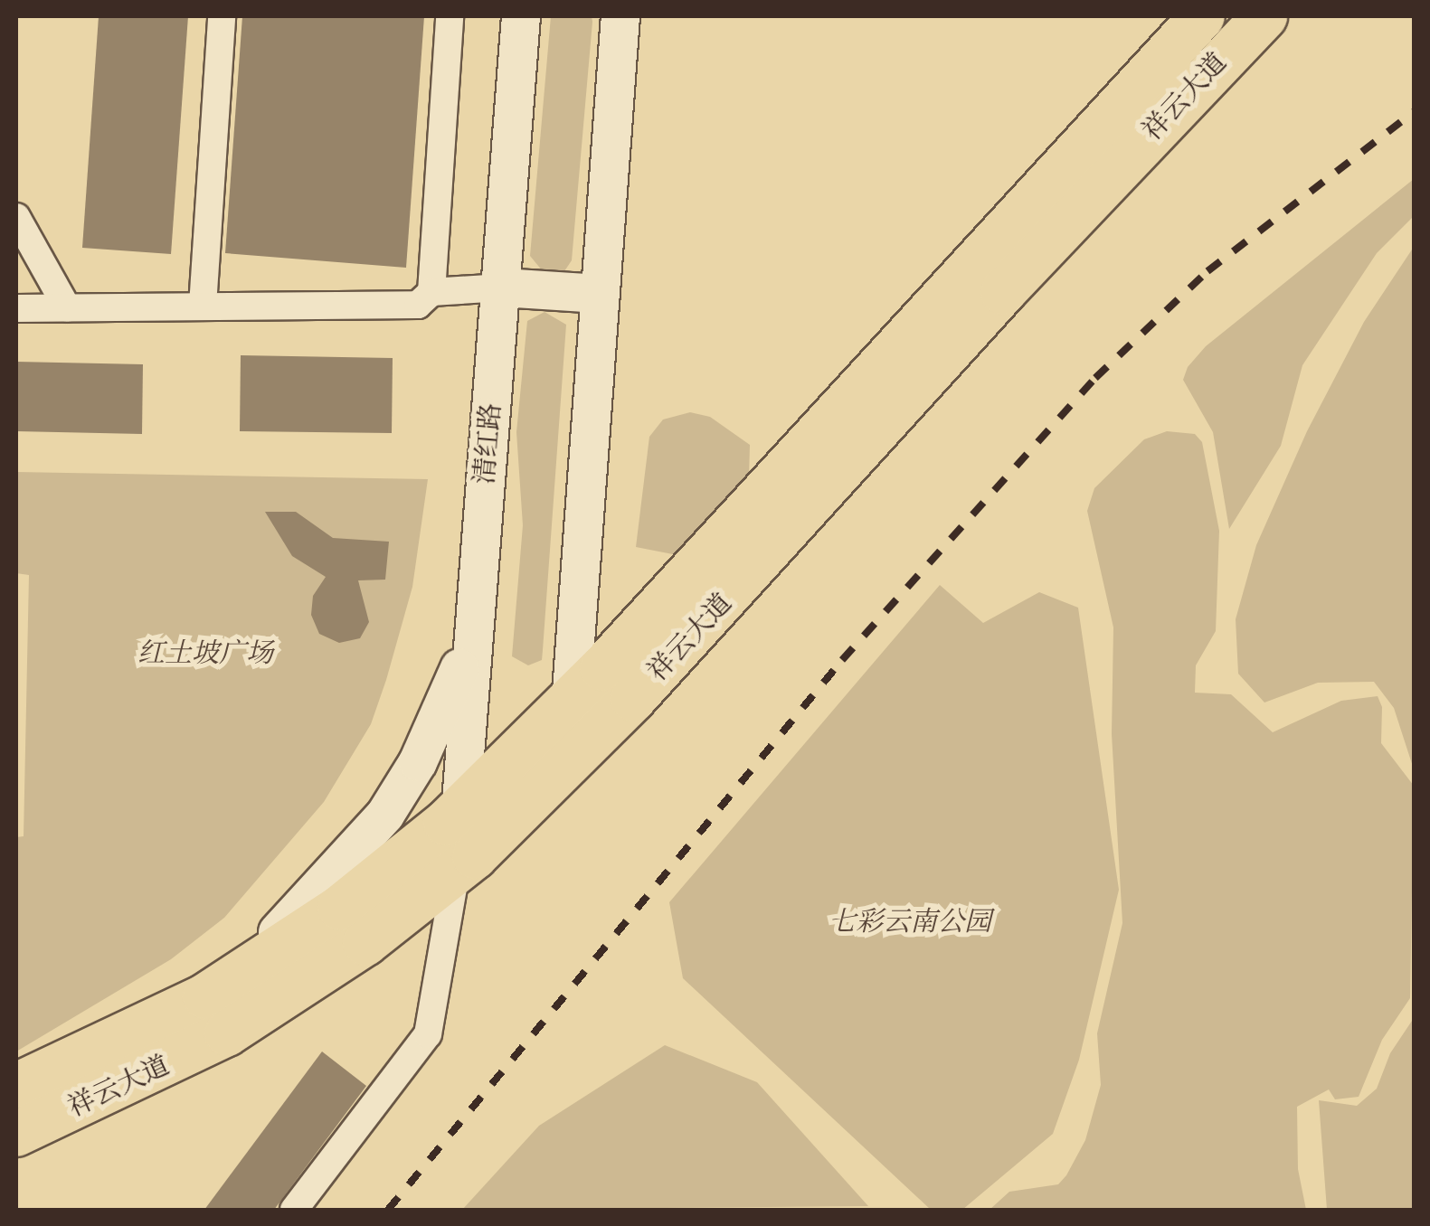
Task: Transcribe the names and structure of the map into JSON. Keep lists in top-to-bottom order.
{
  "streets": {
    "highway": ["祥云大道"],
    "main road": ["清红路"]
  },
  "crossings": [
    ["祥云大道", "清红路"]
  ],
  "parks": ["红土坡广场", "七彩云南公园"]
}
